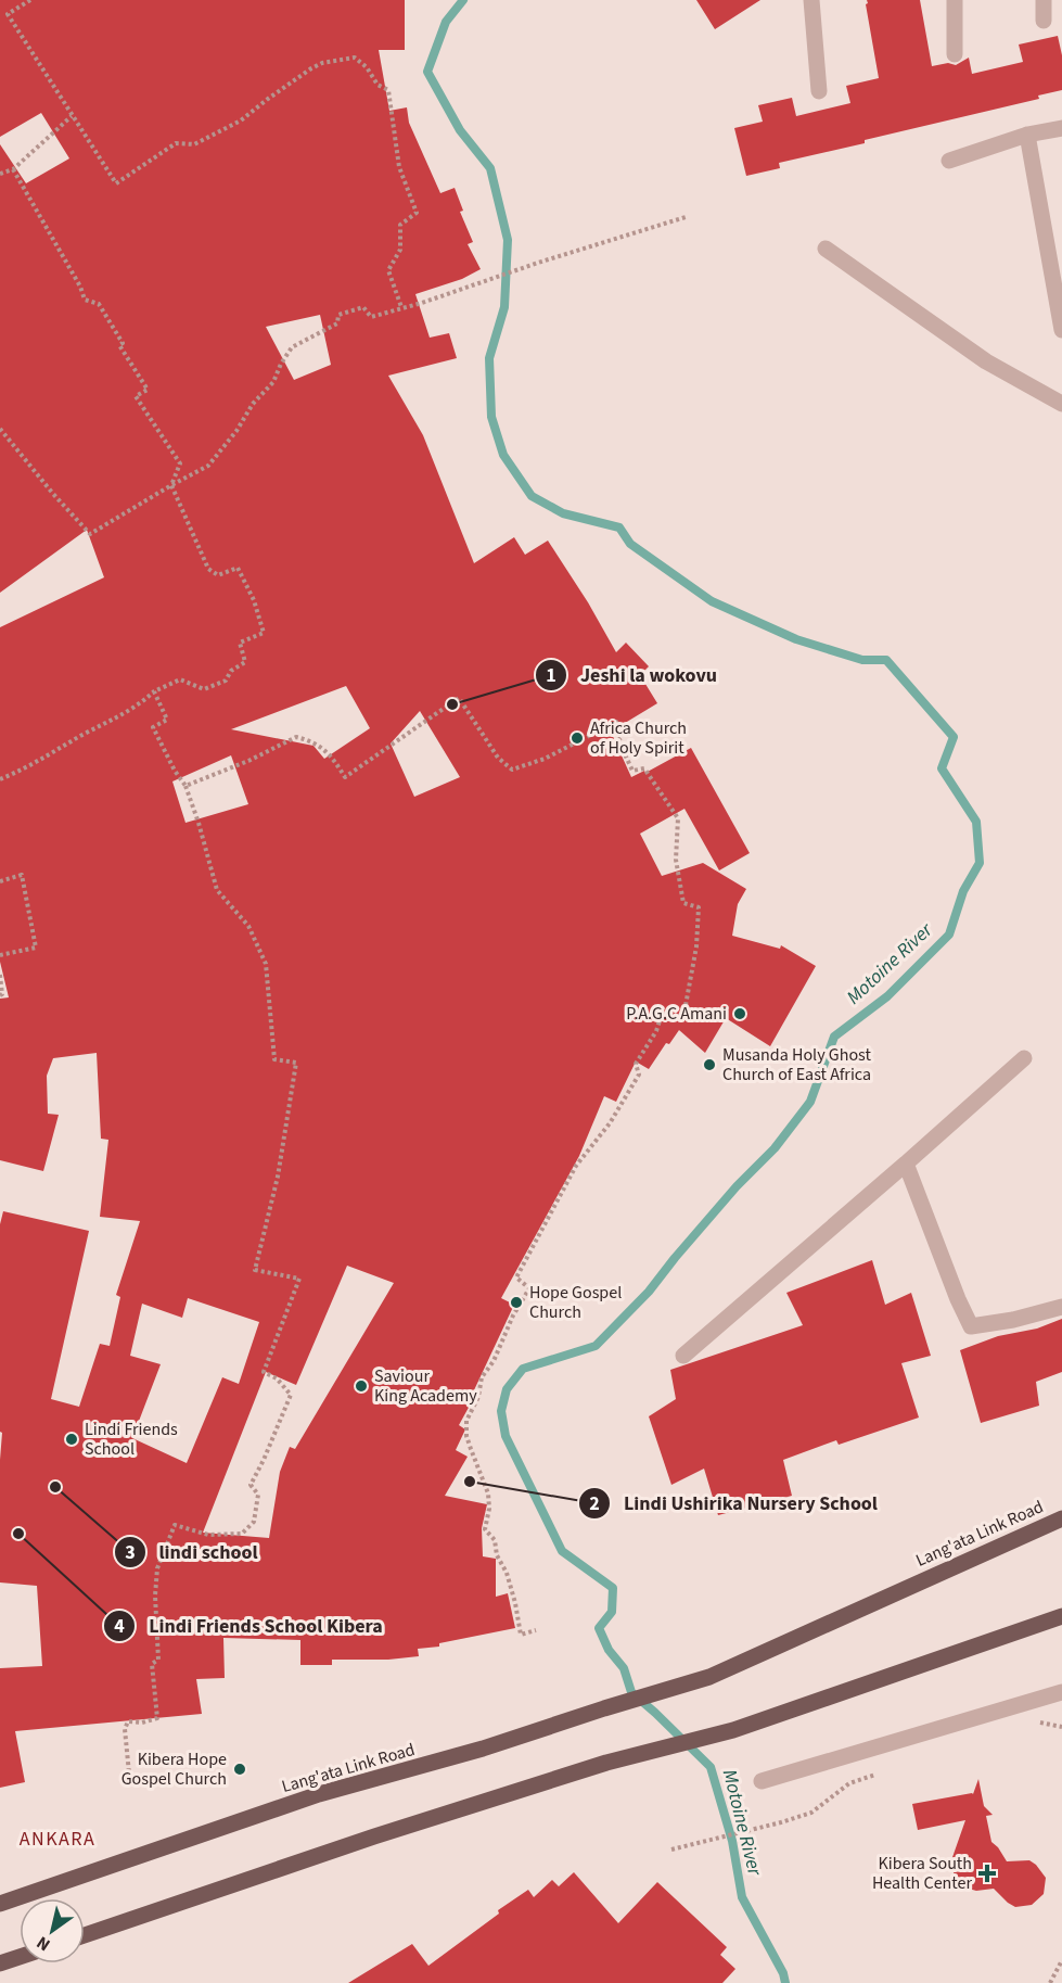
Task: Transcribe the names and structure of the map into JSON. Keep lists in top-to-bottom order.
{
  "streets": {
    "main road": ["Lang'ata Link Road"]
  },
  "districts": ["ANKARA"],
  "water": ["Motoine River"],
  "places": {
    "other": [
      "Jeshi la wokovu",
      "Africa Church of Holy Spirit",
      "P.A.G.C Amani",
      "Musanda Holy Ghost Church of East Africa",
      "Hope Gospel Church",
      "Saviour King Academy",
      "Lindi Friends School",
      "Lindi Ushirika Nursery School",
      "lindi school",
      "Lindi Friends School Kibera",
      "Kibera Hope Gospel Church"
    ],
    "health": ["Kibera South Health Center"]
  },
  "north": "bottom left"
}
